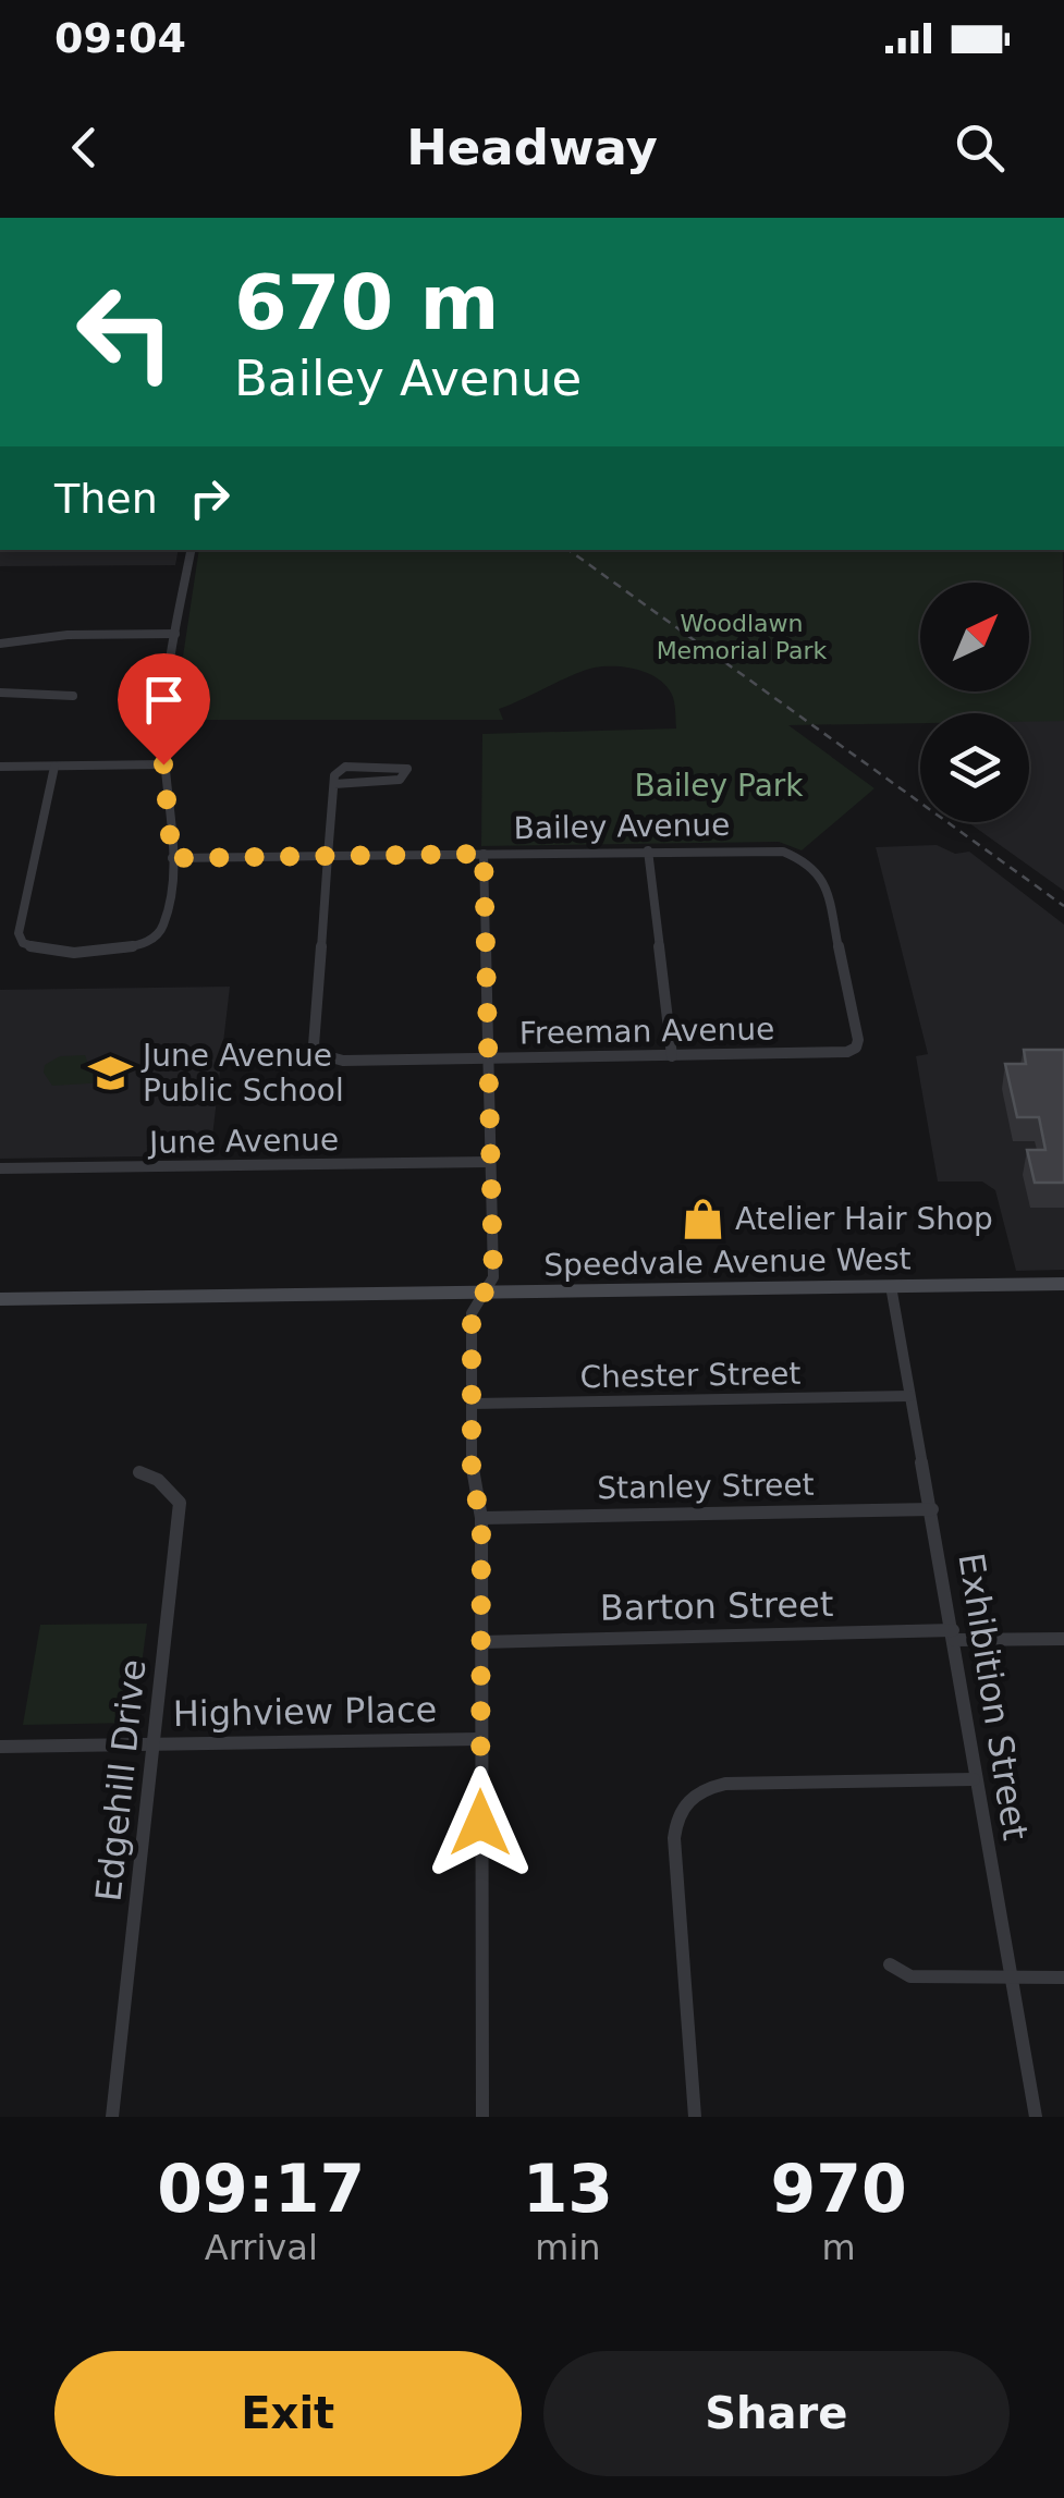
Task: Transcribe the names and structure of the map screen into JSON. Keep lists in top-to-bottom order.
{
  "streets": {
    "main road": ["Speedvale Avenue West"],
    "street": [
      "Bailey Avenue",
      "Freeman Avenue",
      "June Avenue",
      "Chester Street",
      "Stanley Street",
      "Barton Street",
      "Exhibition Street",
      "Highview Place",
      "Edgehill Drive"
    ]
  },
  "crossings": [
    ["Bailey Avenue", "Freeman Avenue"],
    ["Speedvale Avenue West", "Exhibition Street"],
    ["Chester Street", "Exhibition Street"],
    ["Stanley Street", "Exhibition Street"],
    ["Barton Street", "Exhibition Street"],
    ["Highview Place", "Edgehill Drive"]
  ],
  "parks": ["Woodlawn Memorial Park", "Bailey Park"],
  "places": {
    "school or university": ["June Avenue Public School"],
    "shop": ["Atelier Hair Shop"]
  },
  "north": "top right",
  "page": {
    "status": "09:04",
    "header": "Headway",
    "turn": ["670 m", "Bailey Avenue"],
    "then": "Then",
    "eta": [
      "09:17",
      "Arrival",
      "13",
      "min",
      "970",
      "m"
    ],
    "buttons": ["Exit", "Share"]
  }
}
